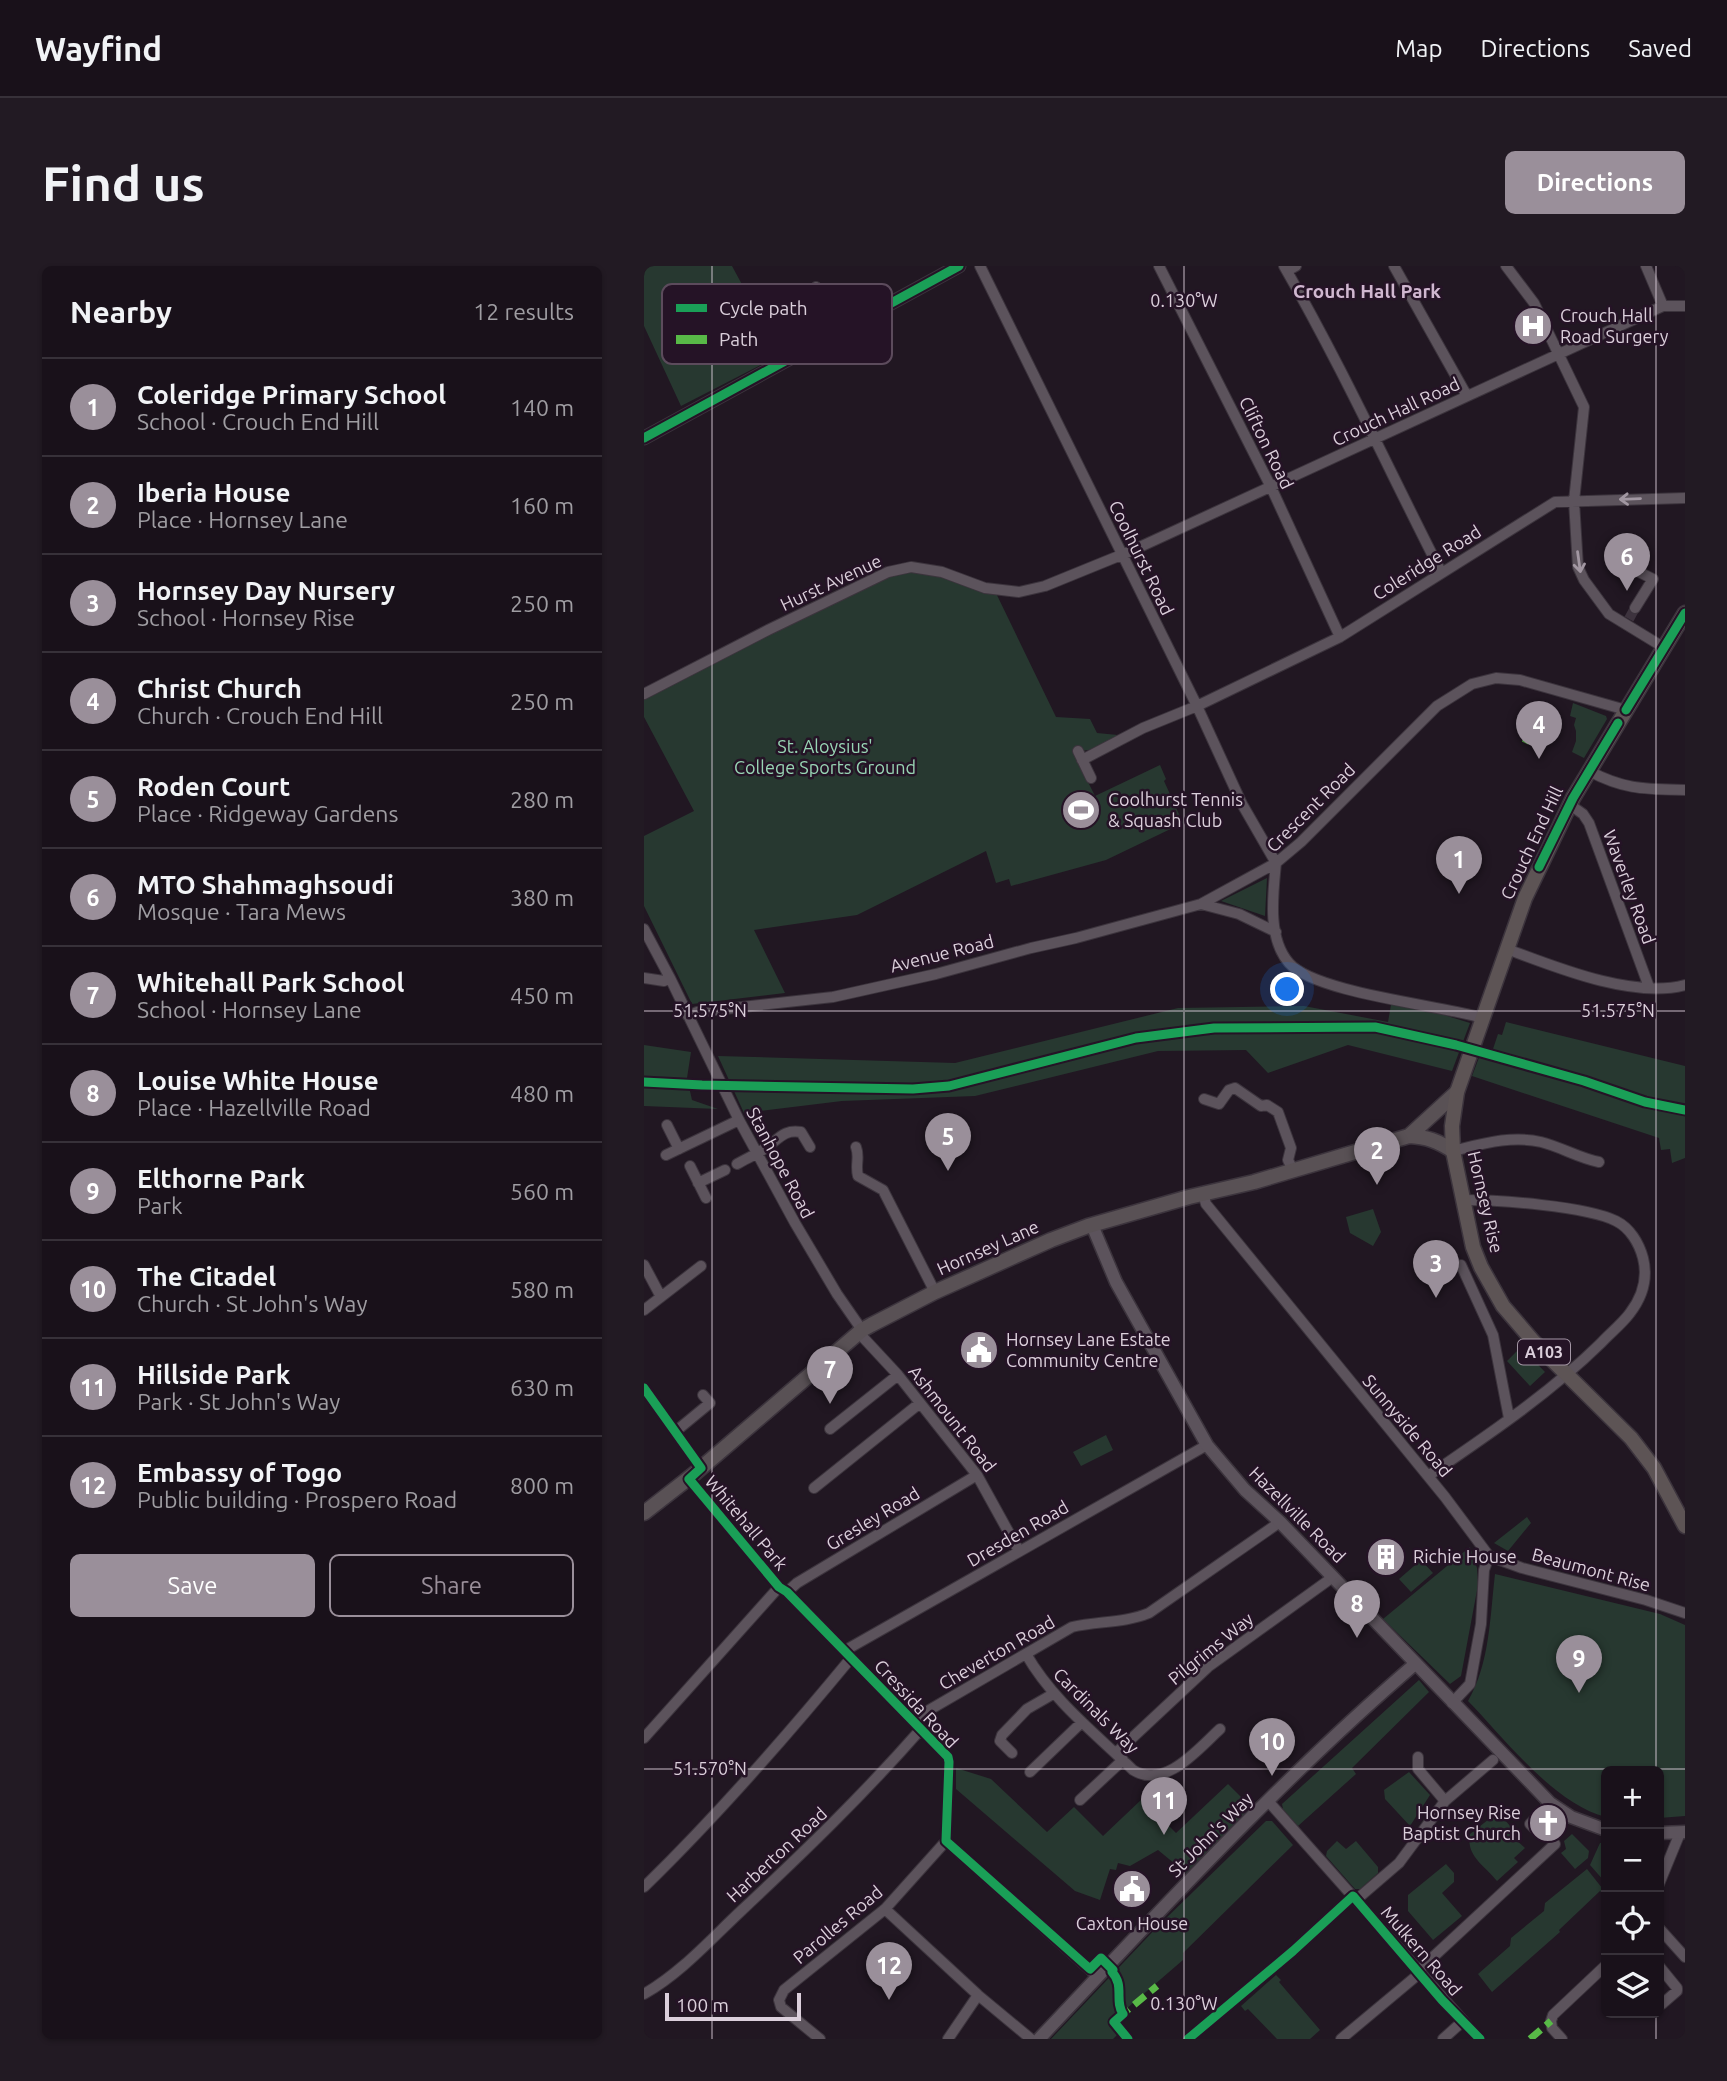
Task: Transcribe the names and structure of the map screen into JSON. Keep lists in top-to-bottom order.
{
  "streets": {
    "main road": [
      "Crouch End Hill",
      "Hornsey Rise",
      "Hornsey Lane",
      "A103"
    ],
    "street": [
      "Crouch Hall Road",
      "Clifton Road",
      "Coolhurst Road",
      "Coleridge Road",
      "Hurst Avenue",
      "Crescent Road",
      "Waverley Road",
      "Avenue Road",
      "Stanhope Road",
      "Ashmount Road",
      "Sunnyside Road",
      "Hazellville Road",
      "Gresley Road",
      "Whitehall Park",
      "Dresden Road",
      "Beaumont Rise",
      "Pilgrims Way",
      "Cheverton Road",
      "Cressida Road",
      "Cardinals Way",
      "St John's Way",
      "Harberton Road",
      "Parolles Road",
      "Mulkern Road"
    ]
  },
  "crossings": [
    ["Crouch Hall Road", "Clifton Road"],
    ["Crouch Hall Road", "Coolhurst Road"],
    ["Crouch Hall Road", "Hurst Avenue"],
    ["Clifton Road", "Coleridge Road"],
    ["Coolhurst Road", "Coleridge Road"],
    ["Coolhurst Road", "Hurst Avenue"],
    ["Coolhurst Road", "Crescent Road"],
    ["Coolhurst Road", "Avenue Road"],
    ["Crescent Road", "Crouch End Hill"],
    ["Crescent Road", "Avenue Road"],
    ["Crouch End Hill", "Waverley Road"],
    ["Crouch End Hill", "Hornsey Rise"],
    ["Crouch End Hill", "Hornsey Lane"],
    ["Avenue Road", "Stanhope Road"],
    ["Stanhope Road", "Hornsey Lane"],
    ["Stanhope Road", "Ashmount Road"],
    ["Hornsey Rise", "Hornsey Lane"],
    ["Hornsey Lane", "Ashmount Road"],
    ["Hornsey Lane", "Sunnyside Road"],
    ["Hornsey Lane", "Hazellville Road"],
    ["Hornsey Lane", "Whitehall Park"],
    ["Ashmount Road", "Gresley Road"],
    ["Ashmount Road", "Dresden Road"],
    ["Sunnyside Road", "Beaumont Rise"],
    ["Hazellville Road", "Dresden Road"],
    ["Hazellville Road", "Pilgrims Way"],
    ["Hazellville Road", "Cheverton Road"],
    ["Hazellville Road", "St John's Way"],
    ["Gresley Road", "Whitehall Park"],
    ["Gresley Road", "Cressida Road"],
    ["Whitehall Park", "Cressida Road"],
    ["Dresden Road", "Cressida Road"],
    ["Pilgrims Way", "Cardinals Way"],
    ["Cheverton Road", "Cressida Road"],
    ["Cheverton Road", "Cardinals Way"],
    ["Cressida Road", "Harberton Road"],
    ["Cressida Road", "Parolles Road"],
    ["St John's Way", "Mulkern Road"]
  ],
  "districts": ["Crouch Hall Park"],
  "parks": ["St. Aloysius' College Sports Ground"],
  "places": {
    "hospital": ["Crouch Hall Road Surgery"],
    "sports": ["Coolhurst Tennis & Squash Club"],
    "public building": ["Hornsey Lane Estate Community Centre", "Caxton House"],
    "building": ["Richie House"],
    "church": ["Hornsey Rise Baptist Church"]
  },
  "legend": ["Cycle path", "Path"],
  "scale_bar": "100 m",
  "page": {
    "header": "Wayfind",
    "nav": ["Map", "Directions", "Saved"],
    "buttons": [
      "Directions",
      ["Save", "Share"]
    ],
    "title": "Find us",
    "heading": ["Nearby", "12 results"],
    "list": [
      {
        "mark": "1",
        "name": "Coleridge Primary School",
        "note": "School · Crouch End Hill",
        "value": "140 m"
      },
      {
        "mark": "2",
        "name": "Iberia House",
        "note": "Place · Hornsey Lane",
        "value": "160 m"
      },
      {
        "mark": "3",
        "name": "Hornsey Day Nursery",
        "note": "School · Hornsey Rise",
        "value": "250 m"
      },
      {
        "mark": "4",
        "name": "Christ Church",
        "note": "Church · Crouch End Hill",
        "value": "250 m"
      },
      {
        "mark": "5",
        "name": "Roden Court",
        "note": "Place · Ridgeway Gardens",
        "value": "280 m"
      },
      {
        "mark": "6",
        "name": "MTO Shahmaghsoudi",
        "note": "Mosque · Tara Mews",
        "value": "380 m"
      },
      {
        "mark": "7",
        "name": "Whitehall Park School",
        "note": "School · Hornsey Lane",
        "value": "450 m"
      },
      {
        "mark": "8",
        "name": "Louise White House",
        "note": "Place · Hazellville Road",
        "value": "480 m"
      },
      {
        "mark": "9",
        "name": "Elthorne Park",
        "note": "Park",
        "value": "560 m"
      },
      {
        "mark": "10",
        "name": "The Citadel",
        "note": "Church · St John's Way",
        "value": "580 m"
      },
      {
        "mark": "11",
        "name": "Hillside Park",
        "note": "Park · St John's Way",
        "value": "630 m"
      },
      {
        "mark": "12",
        "name": "Embassy of Togo",
        "note": "Public building · Prospero Road",
        "value": "800 m"
      }
    ],
    "pins": [
      "6",
      "4",
      "1",
      "5",
      "2",
      "3",
      "7",
      "8",
      "9",
      "10",
      "11",
      "12"
    ],
    "map_buttons": ["+", "−"],
    "scale": "100 m"
  },
  "coordinates": ["0.130°W", "51.575°N", "51.570°N"]
}
